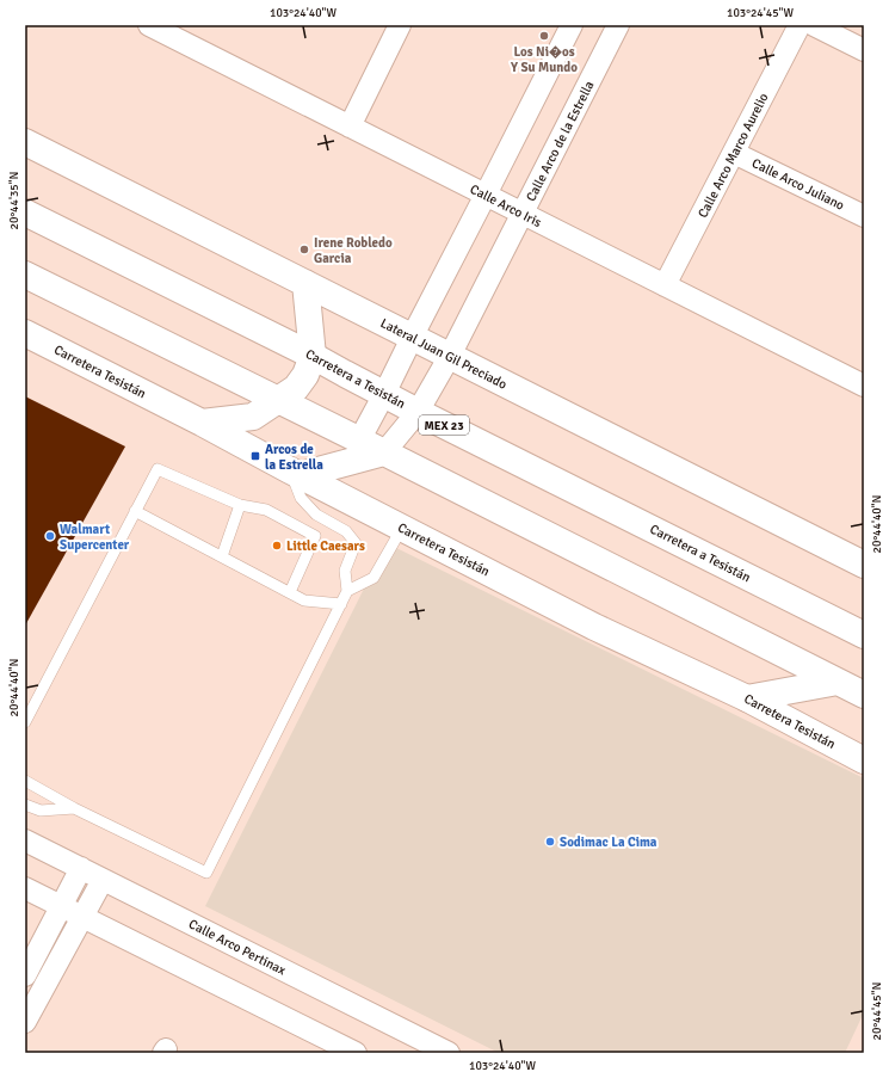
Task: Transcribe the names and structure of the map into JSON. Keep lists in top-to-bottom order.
{
  "streets": {
    "main road": [
      "Lateral Juan Gil Preciado",
      "Carretera Tesistán",
      "Carretera a Tesistán",
      "MEX 23"
    ],
    "street": [
      "Calle Arco de la Estrella",
      "Calle Arco Marco Aurelio",
      "Calle Arco Juliano",
      "Calle Arco Iris",
      "Calle Arco Pertinax"
    ]
  },
  "crossings": [
    ["Calle Arco de la Estrella", "Calle Arco Iris"],
    ["Calle Arco de la Estrella", "Lateral Juan Gil Preciado"],
    ["Calle Arco de la Estrella", "Carretera a Tesistán"],
    ["Calle Arco Marco Aurelio", "Calle Arco Juliano"],
    ["Calle Arco Marco Aurelio", "Calle Arco Iris"]
  ],
  "places": {
    "other": [
      "Los Ni�os Y Su Mundo",
      "Irene Robledo Garcia",
      "Walmart Supercenter",
      "Little Caesars",
      "Sodimac La Cima"
    ],
    "transit": ["Arcos de la Estrella"]
  },
  "coordinates": [
    "103°24'40\"W",
    "103°24'45\"W",
    "20°44'35\"N",
    "20°44'40\"N",
    "20°44'45\"N"
  ]
}
